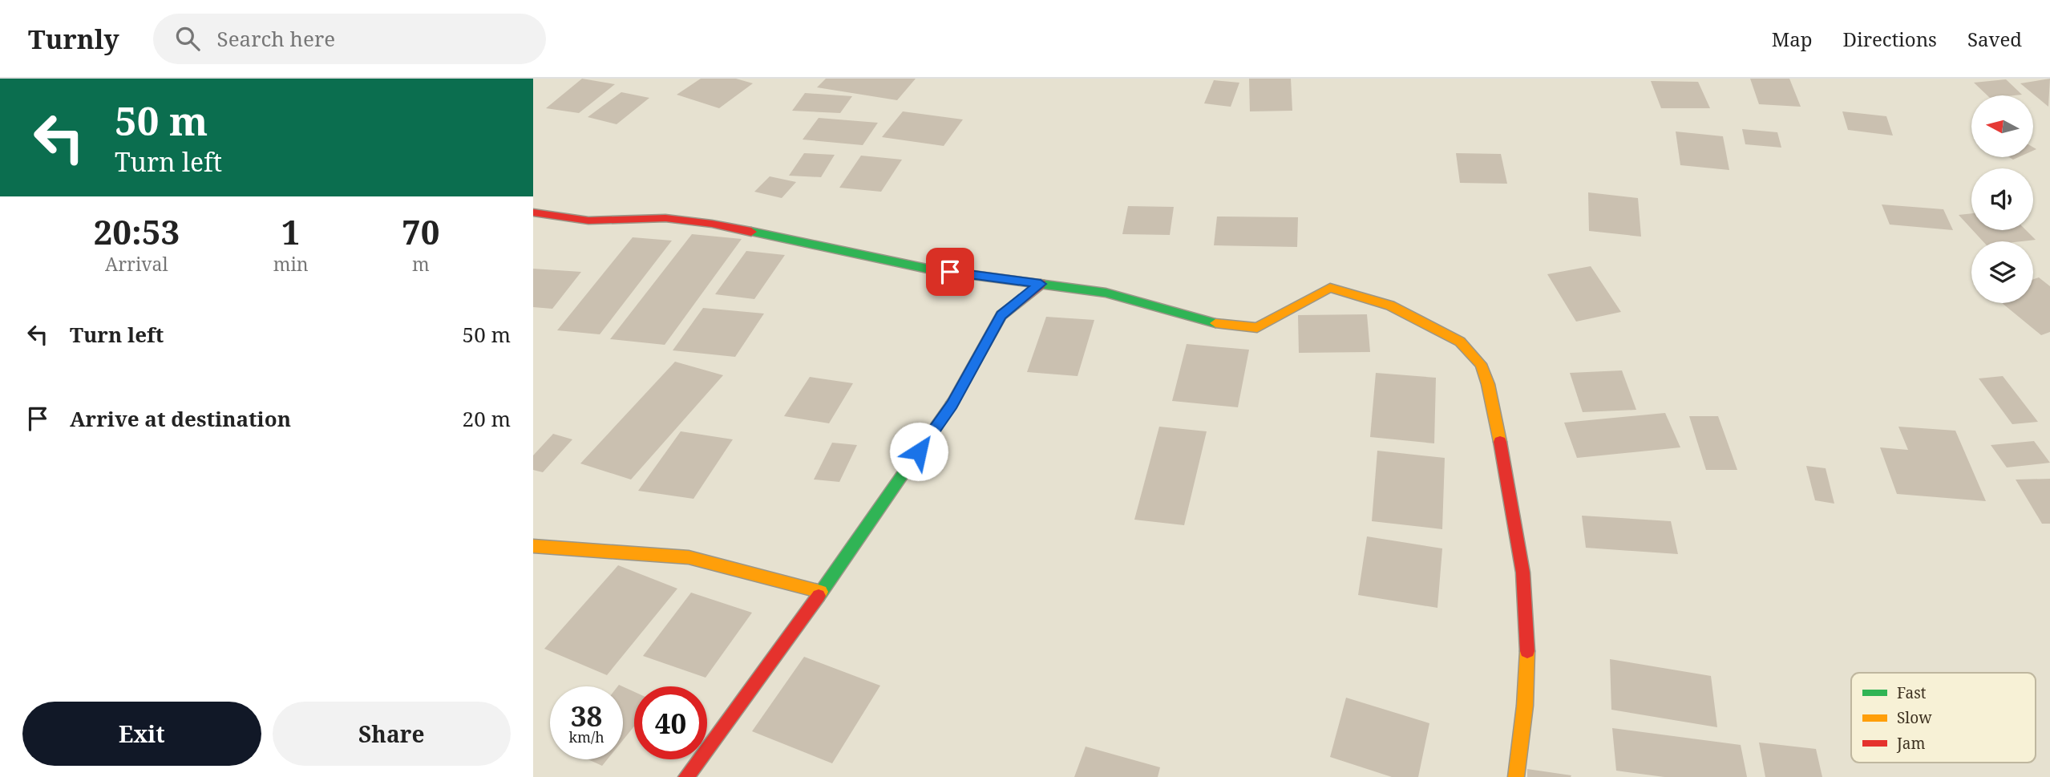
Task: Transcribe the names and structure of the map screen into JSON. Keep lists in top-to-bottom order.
{
  "legend": ["Fast", "Slow", "Jam"],
  "north": "left",
  "page": {
    "header": "Turnly",
    "search": "Search here",
    "nav": ["Map", "Directions", "Saved"],
    "turn": ["50 m", "Turn left"],
    "eta": [
      "20:53",
      "Arrival",
      "1",
      "min",
      "70",
      "m"
    ],
    "list": [
      {
        "name": "Turn left",
        "value": "50 m"
      },
      {
        "name": "Arrive at destination",
        "value": "20 m"
      }
    ],
    "speed": "38 km/h",
    "limit": "40",
    "buttons": ["Exit", "Share"]
  }
}
